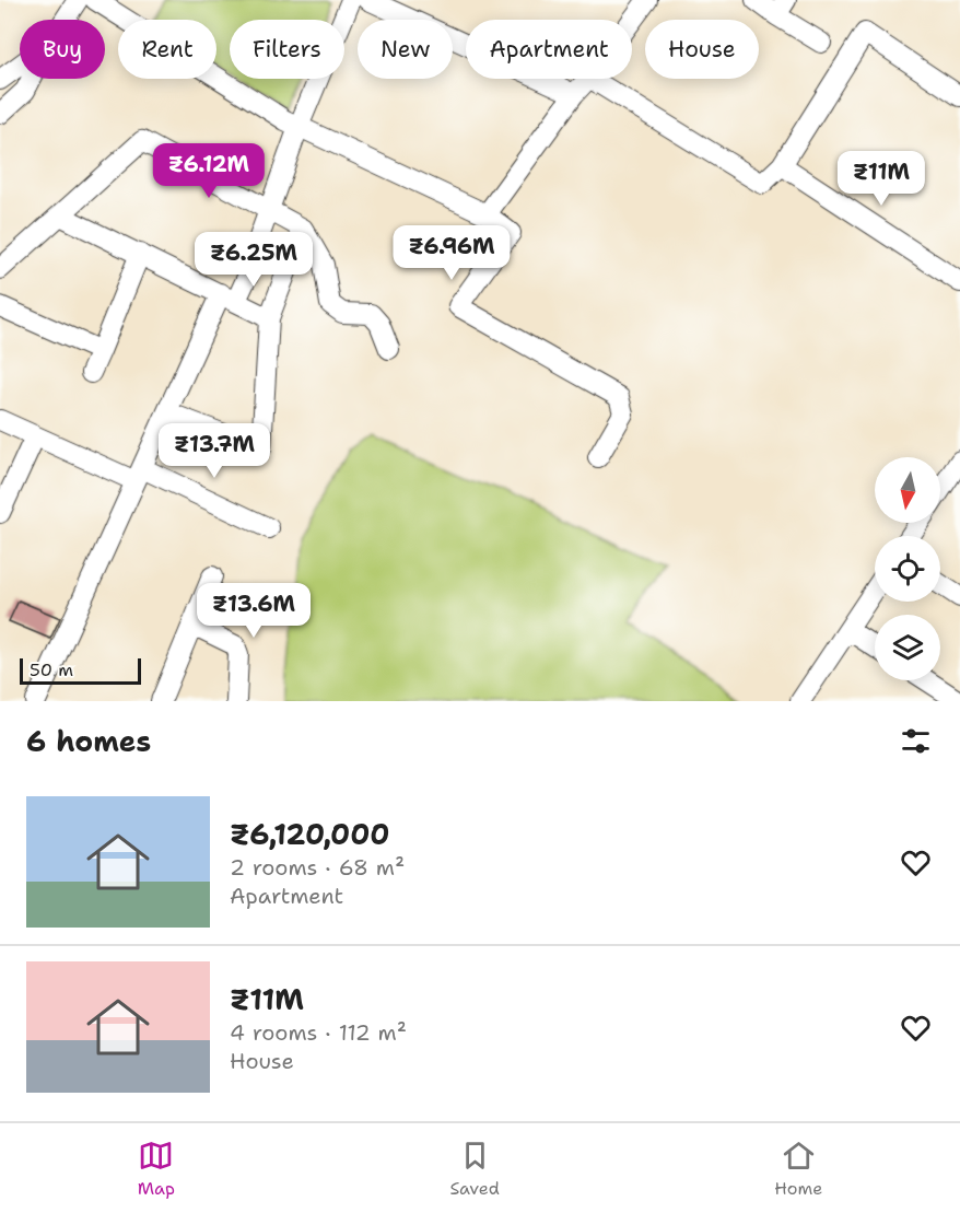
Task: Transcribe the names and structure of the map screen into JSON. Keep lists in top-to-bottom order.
{
  "scale_bar": "50 m",
  "north": "bottom",
  "page": {
    "chip": [
      "Buy",
      "Rent",
      "Filters",
      "New",
      "Apartment",
      "House"
    ],
    "price": [
      "₹6.12M",
      "₹11M",
      "₹6.96M",
      "₹6.25M",
      "₹13.7M",
      "₹13.6M"
    ],
    "scale": "50 m",
    "heading": "6 homes",
    "list": [
      {
        "name": "₹6,120,000",
        "note": "2 rooms · 68 m² · Apartment"
      },
      {
        "name": "₹11M",
        "note": "4 rooms · 112 m² · House"
      }
    ],
    "tabs": ["Map", "Saved", "Home"]
  }
}
